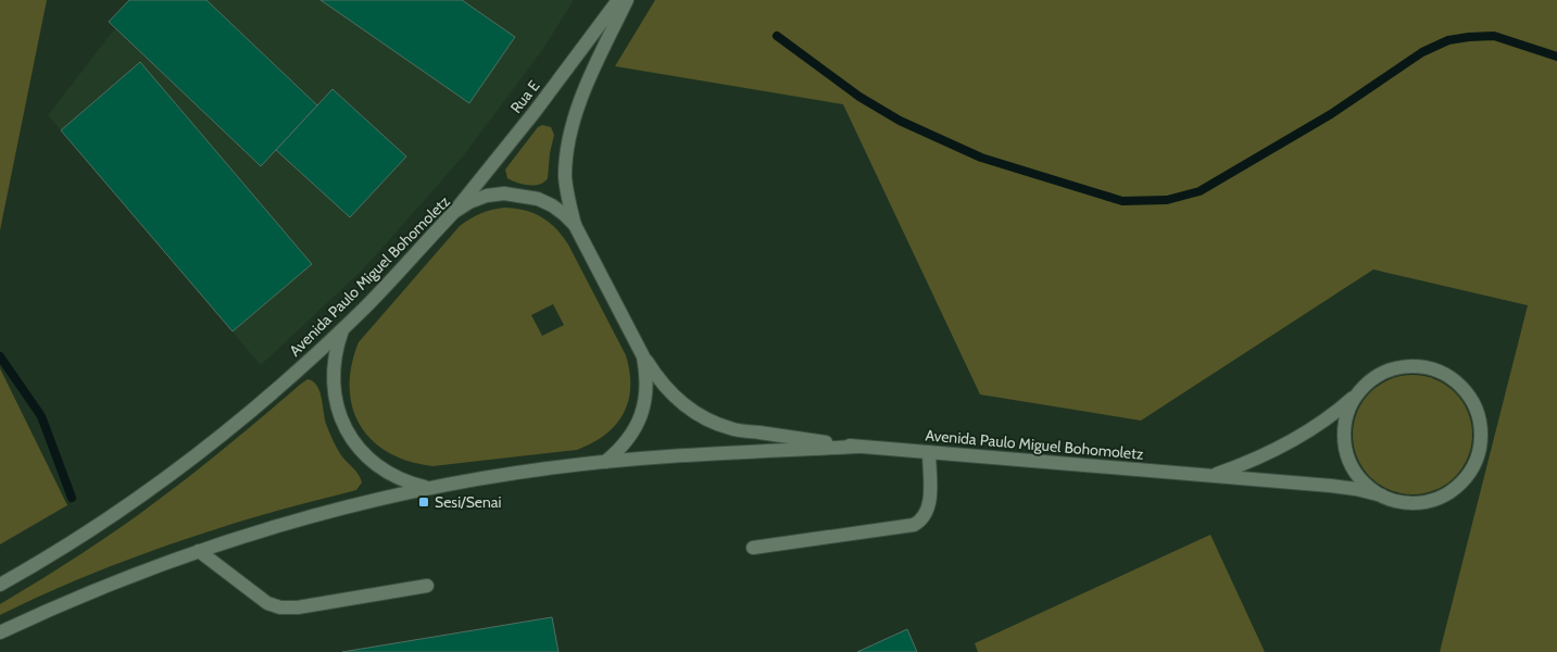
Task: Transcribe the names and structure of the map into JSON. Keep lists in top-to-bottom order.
{
  "streets": {
    "street": ["Rua E", "Avenida Paulo Miguel Bohomoletz"]
  },
  "crossings": [
    ["Rua E", "Avenida Paulo Miguel Bohomoletz"]
  ],
  "places": {
    "transit": ["Sesi/Senai"]
  }
}
